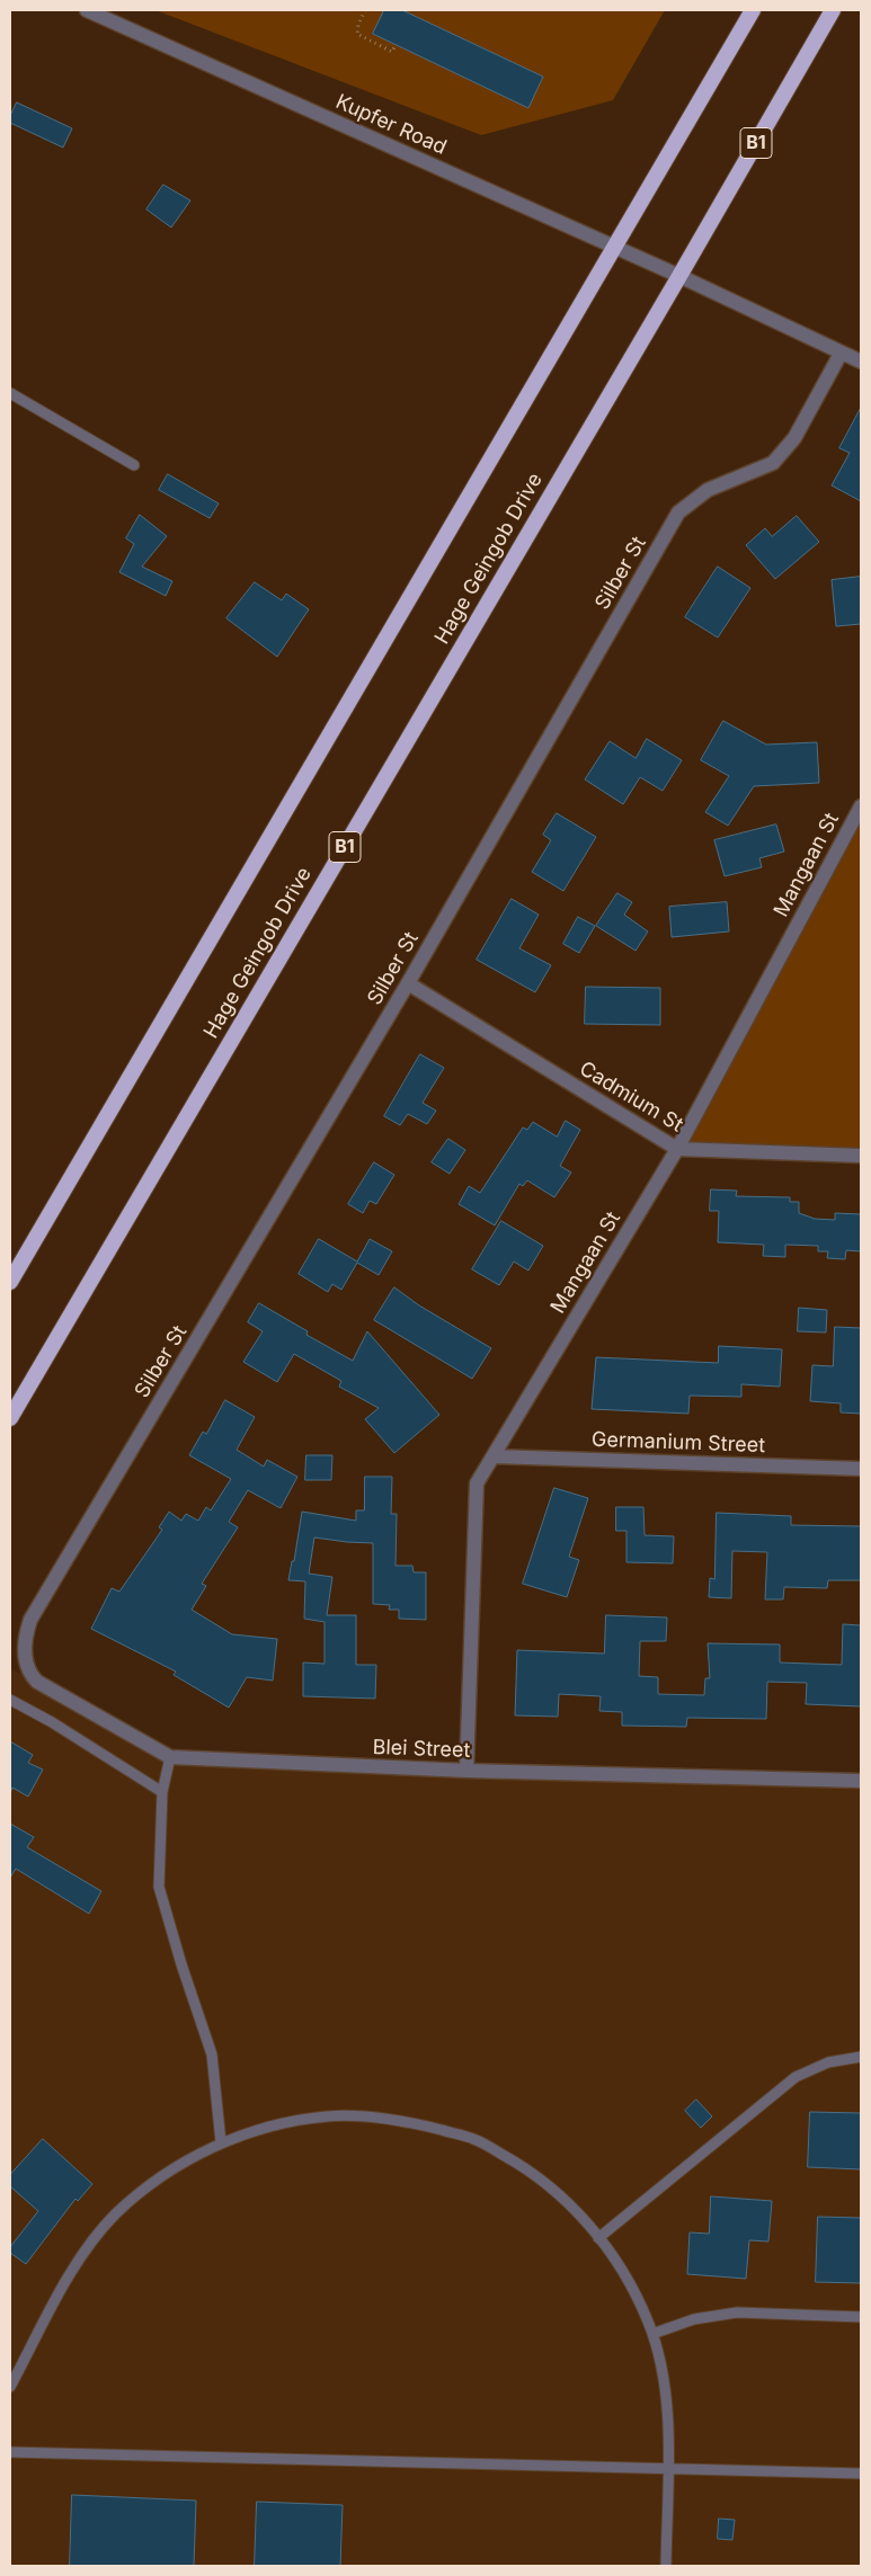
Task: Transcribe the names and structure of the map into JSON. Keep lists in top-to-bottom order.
{
  "streets": {
    "highway": ["B1", "Hage Geingob Drive"],
    "street": [
      "Kupfer Road",
      "Silber St",
      "Mangaan St",
      "Cadmium St",
      "Germanium Street",
      "Blei Street"
    ]
  },
  "crossings": [
    ["Kupfer Road", "B1"],
    ["Kupfer Road", "Hage Geingob Drive"],
    ["Kupfer Road", "Silber St"],
    ["B1", "Hage Geingob Drive"],
    ["Silber St", "Cadmium St"],
    ["Silber St", "Blei Street"],
    ["Mangaan St", "Cadmium St"],
    ["Mangaan St", "Germanium Street"],
    ["Mangaan St", "Blei Street"]
  ]
}
